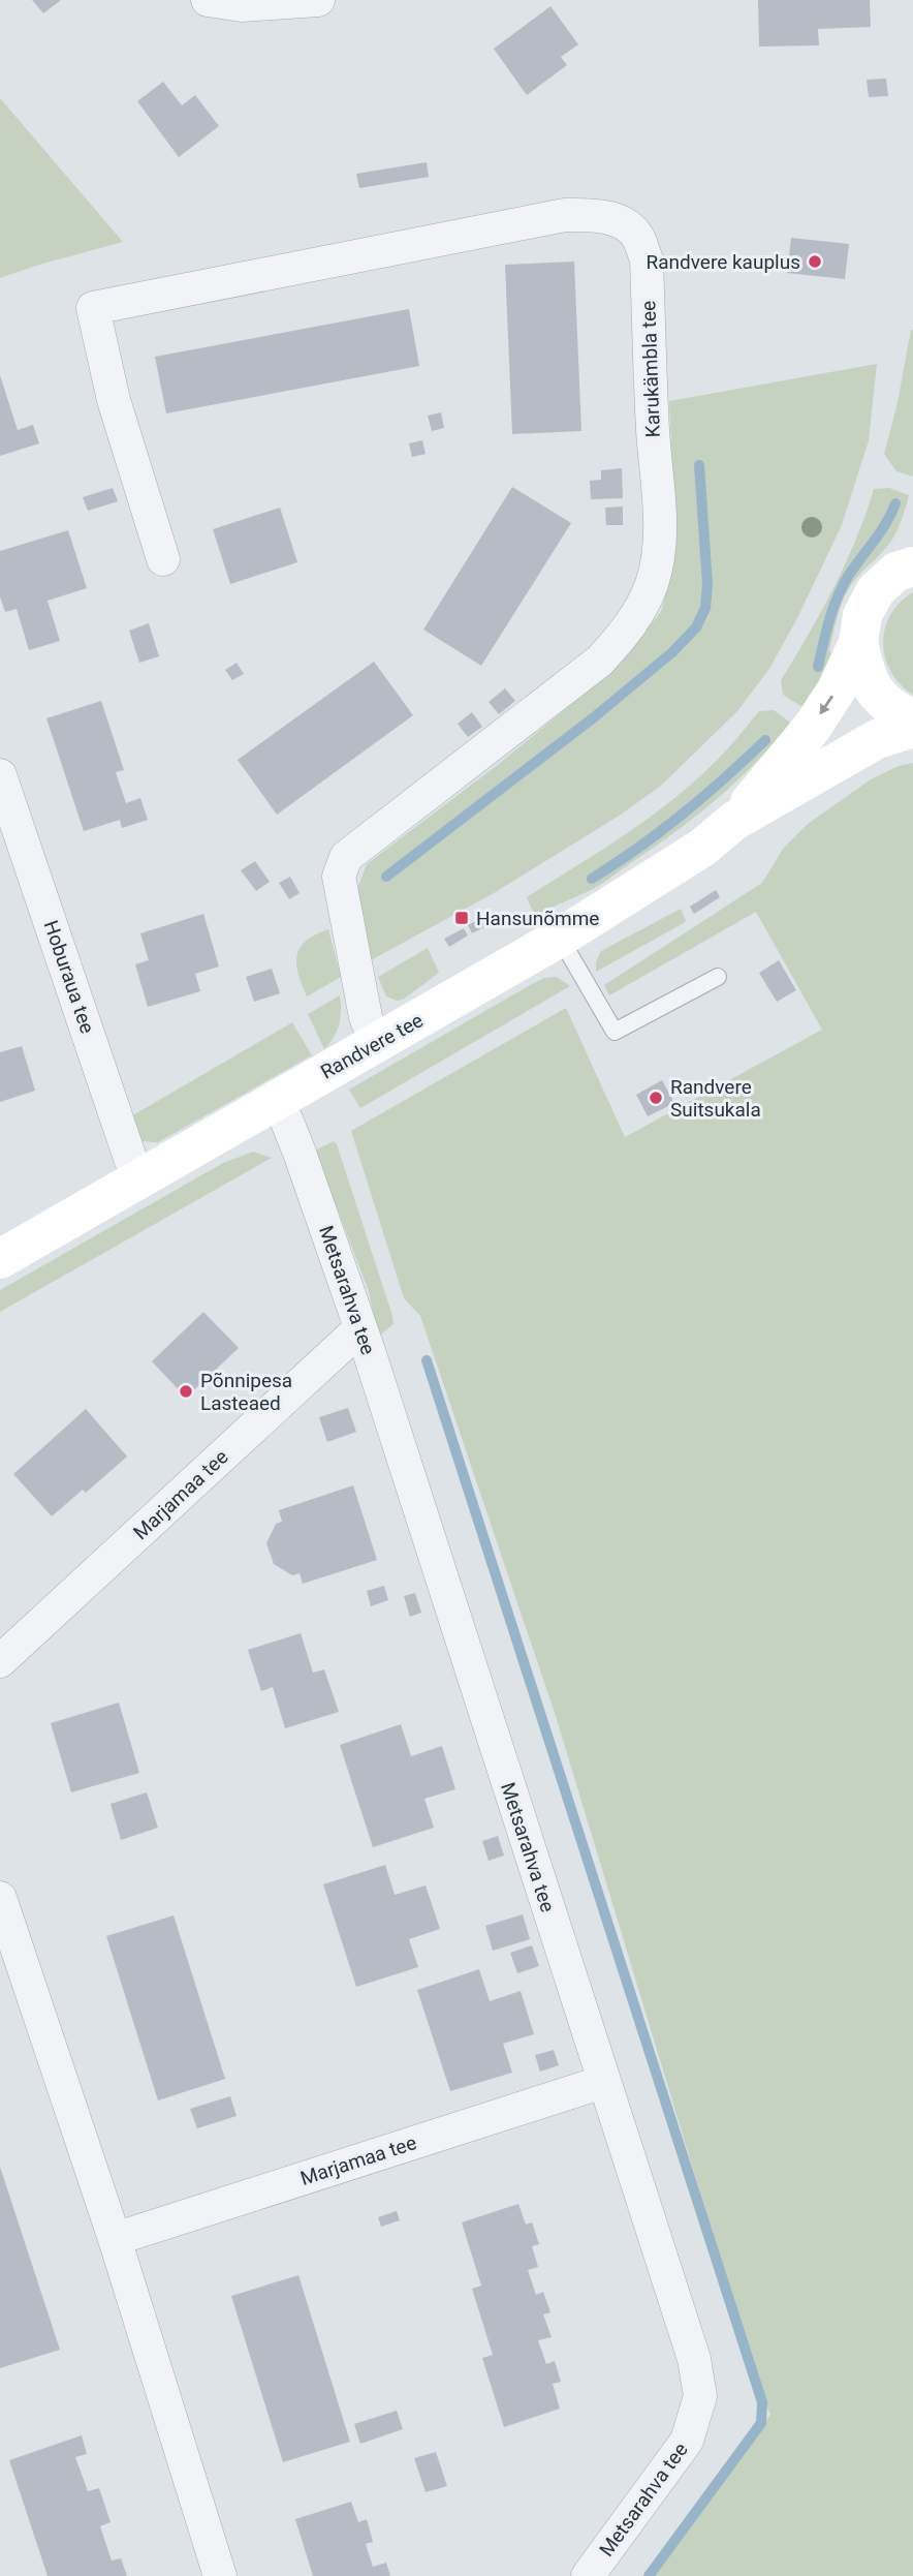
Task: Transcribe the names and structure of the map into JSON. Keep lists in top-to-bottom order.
{
  "streets": {
    "street": [
      "Karukämbla tee",
      "Hoburaua tee",
      "Randvere tee",
      "Metsarahva tee",
      "Marjamaa tee"
    ]
  },
  "crossings": [
    ["Karukämbla tee", "Randvere tee"],
    ["Hoburaua tee", "Randvere tee"],
    ["Randvere tee", "Metsarahva tee"],
    ["Metsarahva tee", "Marjamaa tee"]
  ],
  "places": {
    "other": ["Randvere kauplus", "Randvere Suitsukala", "Põnnipesa Lasteaed"],
    "transit": ["Hansunõmme"]
  }
}
